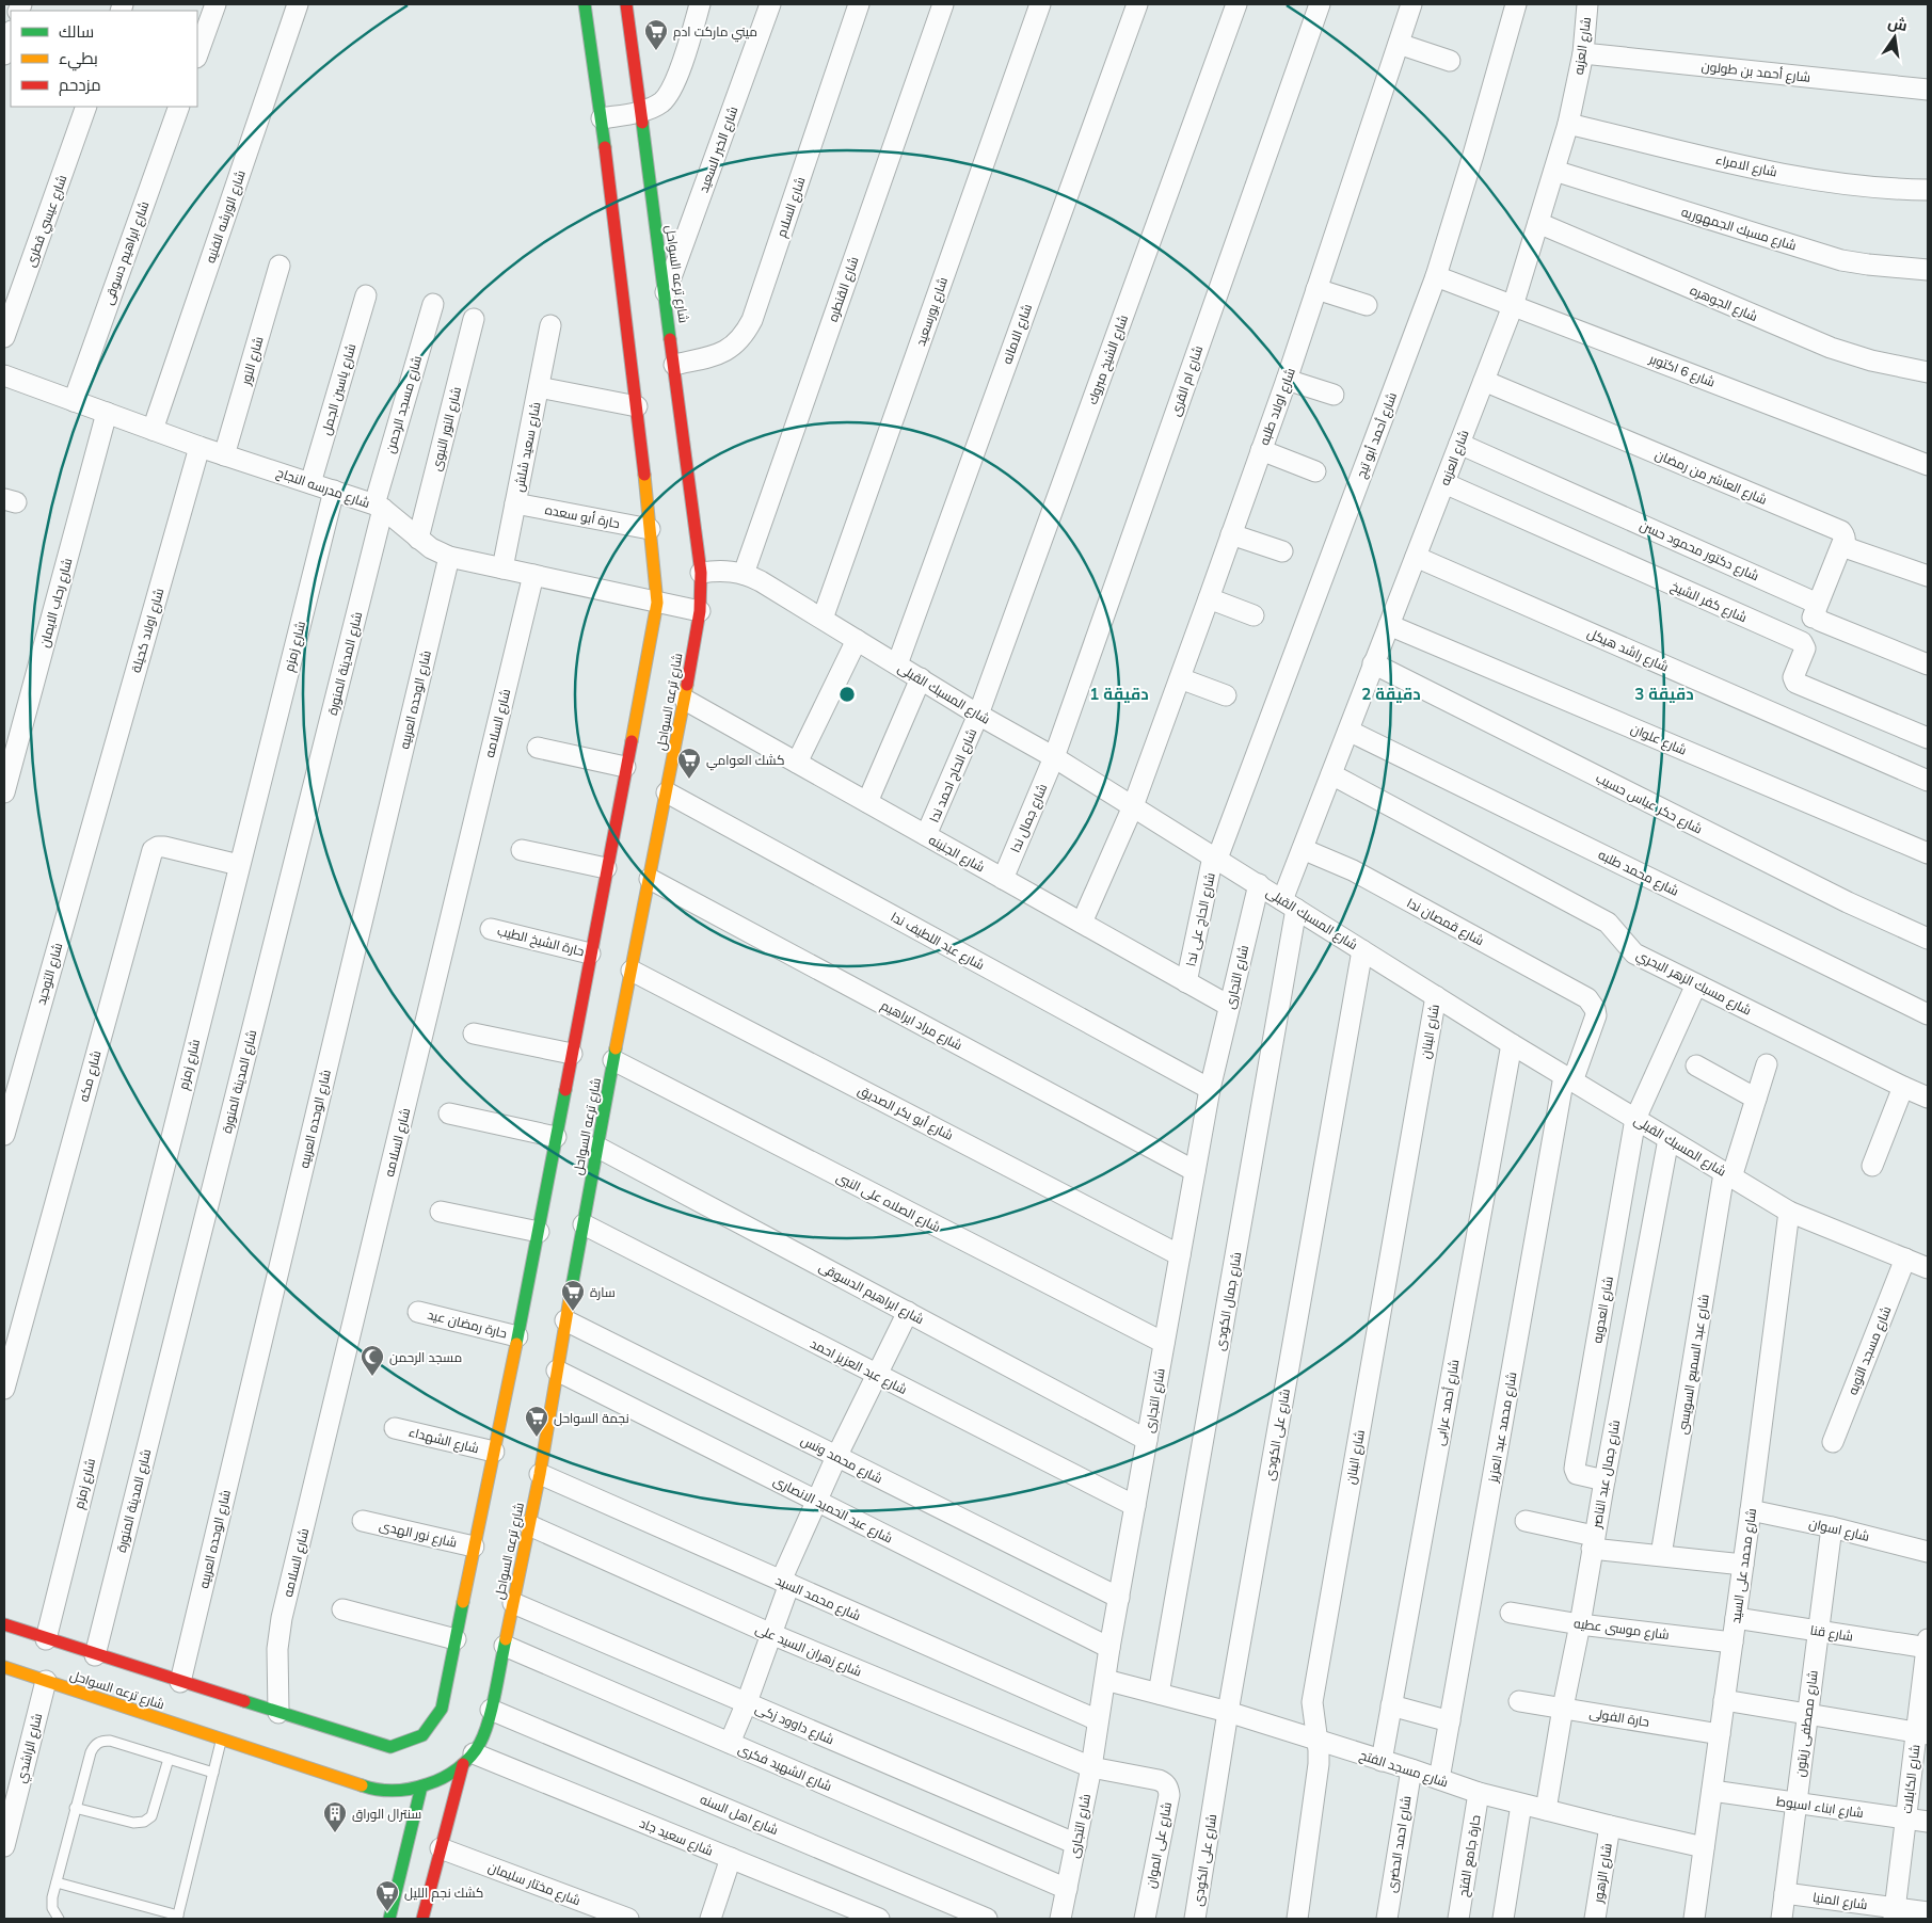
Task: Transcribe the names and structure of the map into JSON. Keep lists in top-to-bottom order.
{
  "streets": {
    "main road": ["شارع ترعه السواحل"],
    "street": [
      "شارع العزبه",
      "شارع أحمد بن طولون",
      "شارع الخبر السعيد",
      "شارع الامراء",
      "شارع السلام",
      "شارع الورشه الفنيه",
      "شارع عيسي قطرى",
      "شارع مسبك الجمهوريه",
      "شارع ابراهيم دسوقى",
      "شارع القنطره",
      "شارع الجوهره",
      "شارع بورسعيد",
      "شارع الامانه",
      "شارع الشيخ مبروك",
      "شارع النور",
      "شارع 6 اكتوبر",
      "شارع ام القرى",
      "شارع ياسين الجمل",
      "شارع مسجد الرحمن",
      "شارع اولاد طلبه",
      "شارع النور النبوى",
      "شارع أحمد أبو تيج",
      "شارع سعيد شلش",
      "شارع العاشر من رمضان",
      "شارع مدرسه النجاح",
      "حارة أبو سعده",
      "شارع دكتور محمود حسن",
      "شارع كفر الشيخ",
      "شارع رحاب الايمان",
      "شارع اولاد كحيلة",
      "شارع زمزم",
      "شارع راشد هيكل",
      "شارع المدينة المنورة",
      "شارع المسبك القبلى",
      "شارع الوحده العربيه",
      "شارع السلامه",
      "شارع علوان",
      "شارع الحاج احمد ندا",
      "شارع حكر عباس حسيب",
      "شارع جمال ندا",
      "شارع الجنينه",
      "شارع محمد طلبه",
      "شارع الحاج على ندا",
      "شارع قمصان ندا",
      "حارة الشيخ الطيب",
      "شارع عبد اللطيف ندا",
      "شارع التوحيد",
      "شارع التجارى",
      "شارع مسبك الزهر البحري",
      "شارع مراد ابراهيم",
      "شارع البنان",
      "شارع مكه",
      "شارع أبو بكر الصديق",
      "شارع الصلاه على النبى",
      "شارع ابراهيم الدسوقى",
      "شارع جمال الكودى",
      "شارع العدويه",
      "حارة رمضان عيد",
      "شارع مسجد التوبه",
      "شارع عبد السميع السويسى",
      "شارع عبد العزيز احمد",
      "شارع أحمد عرابى",
      "شارع محمد عبد العزيز",
      "شارع على الكودى",
      "شارع الشهداء",
      "شارع محمد ونس",
      "شارع جمال عبد الناصر",
      "شارع عبد الحميد الانصارى",
      "شارع اسوان",
      "شارع نور الهدى",
      "شارع محمد على السيد",
      "شارع محمد السيد",
      "شارع موسى عطيه",
      "شارع قنا",
      "شارع زهران السيد على",
      "حارة الفولى",
      "شارع داوود زكى",
      "شارع مصطفى زيتون",
      "شارع الراشدي",
      "شارع الشهيد فكرى",
      "شارع مسجد الفتح",
      "شارع الكابلات",
      "شارع ابناء اسيوط",
      "شارع اهل السنه",
      "شارع سعيد جاد",
      "شارع احمد الحضرى",
      "شارع على الموان",
      "حارة جامع الفتح",
      "شارع الزهور",
      "شارع مختار سليمان",
      "شارع المنيا"
    ]
  },
  "crossings": [
    ["شارع العزبه", "شارع أحمد بن طولون"],
    ["شارع العزبه", "شارع الامراء"],
    ["شارع العزبه", "شارع مسبك الجمهوريه"],
    ["شارع العزبه", "شارع الجوهره"],
    ["شارع العزبه", "شارع 6 اكتوبر"],
    ["شارع العزبه", "شارع العاشر من رمضان"],
    ["شارع العزبه", "شارع دكتور محمود حسن"],
    ["شارع العزبه", "شارع كفر الشيخ"],
    ["شارع العزبه", "شارع راشد هيكل"],
    ["شارع العزبه", "شارع المسبك القبلى"],
    ["شارع العزبه", "شارع علوان"],
    ["شارع العزبه", "شارع حكر عباس حسيب"],
    ["شارع العزبه", "شارع محمد طلبه"],
    ["شارع العزبه", "شارع قمصان ندا"],
    ["شارع العزبه", "شارع مسبك الزهر البحري"],
    ["شارع العزبه", "شارع جمال الكودى"],
    ["شارع الخبر السعيد", "شارع ترعه السواحل"],
    ["شارع السلام", "شارع ترعه السواحل"],
    ["شارع الورشه الفنيه", "شارع مدرسه النجاح"],
    ["شارع ابراهيم دسوقى", "شارع مدرسه النجاح"],
    ["شارع ترعه السواحل", "شارع مدرسه النجاح"],
    ["شارع ترعه السواحل", "حارة أبو سعده"],
    ["شارع ترعه السواحل", "شارع زمزم"],
    ["شارع ترعه السواحل", "شارع المدينة المنورة"],
    ["شارع ترعه السواحل", "شارع المسبك القبلى"],
    ["شارع ترعه السواحل", "شارع الوحده العربيه"],
    ["شارع ترعه السواحل", "شارع السلامه"],
    ["شارع ترعه السواحل", "شارع الجنينه"],
    ["شارع ترعه السواحل", "حارة الشيخ الطيب"],
    ["شارع ترعه السواحل", "شارع عبد اللطيف ندا"],
    ["شارع ترعه السواحل", "شارع مراد ابراهيم"],
    ["شارع ترعه السواحل", "شارع أبو بكر الصديق"],
    ["شارع ترعه السواحل", "شارع الصلاه على النبى"],
    ["شارع ترعه السواحل", "شارع ابراهيم الدسوقى"],
    ["شارع ترعه السواحل", "حارة رمضان عيد"],
    ["شارع ترعه السواحل", "شارع عبد العزيز احمد"],
    ["شارع ترعه السواحل", "شارع الشهداء"],
    ["شارع ترعه السواحل", "شارع محمد ونس"],
    ["شارع ترعه السواحل", "شارع عبد الحميد الانصارى"],
    ["شارع ترعه السواحل", "شارع نور الهدى"],
    ["شارع ترعه السواحل", "شارع محمد السيد"],
    ["شارع ترعه السواحل", "شارع زهران السيد على"],
    ["شارع ترعه السواحل", "شارع داوود زكى"],
    ["شارع ترعه السواحل", "شارع الراشدي"],
    ["شارع ترعه السواحل", "شارع الشهيد فكرى"],
    ["شارع ترعه السواحل", "شارع اهل السنه"],
    ["شارع ترعه السواحل", "شارع سعيد جاد"],
    ["شارع القنطره", "شارع المسبك القبلى"],
    ["شارع بورسعيد", "شارع المسبك القبلى"],
    ["شارع الامانه", "شارع المسبك القبلى"],
    ["شارع الشيخ مبروك", "شارع المسبك القبلى"],
    ["شارع الشيخ مبروك", "شارع الحاج احمد ندا"],
    ["شارع النور", "شارع مدرسه النجاح"],
    ["شارع 6 اكتوبر", "شارع أحمد أبو تيج"],
    ["شارع ام القرى", "شارع المسبك القبلى"],
    ["شارع ام القرى", "شارع جمال ندا"],
    ["شارع ياسين الجمل", "شارع مدرسه النجاح"],
    ["شارع مسجد الرحمن", "شارع مدرسه النجاح"],
    ["شارع مسجد الرحمن", "شارع المدينة المنورة"],
    ["شارع اولاد طلبه", "شارع المسبك القبلى"],
    ["شارع اولاد طلبه", "شارع الجنينه"],
    ["شارع النور النبوى", "شارع مدرسه النجاح"],
    ["شارع أحمد أبو تيج", "شارع المسبك القبلى"],
    ["شارع أحمد أبو تيج", "شارع الحاج على ندا"],
    ["شارع سعيد شلش", "شارع مدرسه النجاح"],
    ["شارع سعيد شلش", "حارة أبو سعده"],
    ["شارع مدرسه النجاح", "شارع رحاب الايمان"],
    ["شارع مدرسه النجاح", "شارع اولاد كحيلة"],
    ["شارع مدرسه النجاح", "شارع زمزم"],
    ["شارع مدرسه النجاح", "شارع المدينة المنورة"],
    ["شارع مدرسه النجاح", "شارع الوحده العربيه"],
    ["شارع مدرسه النجاح", "شارع السلامه"],
    ["شارع اولاد كحيلة", "شارع التوحيد"],
    ["شارع زمزم", "شارع مكه"],
    ["شارع المسبك القبلى", "شارع الحاج احمد ندا"],
    ["شارع المسبك القبلى", "شارع جمال ندا"],
    ["شارع المسبك القبلى", "شارع الحاج على ندا"],
    ["شارع المسبك القبلى", "شارع التجارى"],
    ["شارع المسبك القبلى", "شارع البنان"],
    ["شارع المسبك القبلى", "شارع جمال الكودى"],
    ["شارع المسبك القبلى", "شارع العدويه"],
    ["شارع المسبك القبلى", "شارع مسجد التوبه"],
    ["شارع المسبك القبلى", "شارع عبد السميع السويسى"],
    ["شارع المسبك القبلى", "شارع أحمد عرابى"],
    ["شارع المسبك القبلى", "شارع محمد عبد العزيز"],
    ["شارع المسبك القبلى", "شارع على الكودى"],
    ["شارع المسبك القبلى", "شارع جمال عبد الناصر"],
    ["شارع المسبك القبلى", "شارع محمد على السيد"],
    ["شارع الحاج احمد ندا", "شارع الجنينه"],
    ["شارع جمال ندا", "شارع الجنينه"],
    ["شارع الجنينه", "شارع الحاج على ندا"],
    ["شارع الجنينه", "شارع التجارى"],
    ["شارع قمصان ندا", "شارع محمد عبد العزيز"],
    ["شارع عبد اللطيف ندا", "شارع التجارى"],
    ["شارع التجارى", "شارع مراد ابراهيم"],
    ["شارع التجارى", "شارع أبو بكر الصديق"],
    ["شارع التجارى", "شارع الصلاه على النبى"],
    ["شارع التجارى", "شارع ابراهيم الدسوقى"],
    ["شارع التجارى", "شارع عبد العزيز احمد"],
    ["شارع التجارى", "شارع محمد ونس"],
    ["شارع التجارى", "شارع عبد الحميد الانصارى"],
    ["شارع التجارى", "شارع محمد السيد"],
    ["شارع التجارى", "شارع زهران السيد على"],
    ["شارع التجارى", "شارع داوود زكى"],
    ["شارع التجارى", "شارع الشهيد فكرى"],
    ["شارع التجارى", "شارع مسجد الفتح"],
    ["شارع التجارى", "شارع على الموان"],
    ["شارع البنان", "شارع مسجد الفتح"],
    ["شارع جمال الكودى", "شارع مسجد الفتح"],
    ["شارع العدويه", "شارع جمال عبد الناصر"],
    ["شارع أحمد عرابى", "شارع مسجد الفتح"],
    ["شارع محمد عبد العزيز", "شارع مسجد الفتح"],
    ["شارع على الكودى", "شارع مسجد الفتح"],
    ["شارع جمال عبد الناصر", "شارع موسى عطيه"],
    ["شارع جمال عبد الناصر", "حارة الفولى"],
    ["شارع جمال عبد الناصر", "شارع مسجد الفتح"],
    ["شارع اسوان", "شارع محمد على السيد"],
    ["شارع اسوان", "شارع مصطفى زيتون"],
    ["شارع محمد على السيد", "شارع موسى عطيه"],
    ["شارع محمد على السيد", "شارع قنا"],
    ["شارع محمد على السيد", "حارة الفولى"],
    ["شارع محمد على السيد", "شارع مسجد الفتح"],
    ["شارع محمد على السيد", "شارع ابناء اسيوط"],
    ["شارع قنا", "شارع مصطفى زيتون"],
    ["شارع قنا", "شارع الكابلات"],
    ["شارع زهران السيد على", "شارع على الموان"],
    ["شارع مصطفى زيتون", "شارع ابناء اسيوط"],
    ["شارع مصطفى زيتون", "شارع المنيا"],
    ["شارع مسجد الفتح", "شارع احمد الحضرى"],
    ["شارع مسجد الفتح", "حارة جامع الفتح"],
    ["شارع مسجد الفتح", "شارع الزهور"],
    ["شارع الكابلات", "شارع ابناء اسيوط"],
    ["شارع الكابلات", "شارع المنيا"]
  ],
  "places": {
    "supermarket": [
      "ميني ماركت ادم",
      "كشك العوامي",
      "سارة",
      "نجمة السواحل",
      "كشك نجم الليل"
    ],
    "mosque": ["مسجد الرحمن"],
    "building": ["سنترال الوراق"]
  },
  "legend": ["سالك", "بطيء", "مزدحم"],
  "north": "top",
  "rings": ["1 دقيقة", "2 دقيقة", "3 دقيقة"]
}
